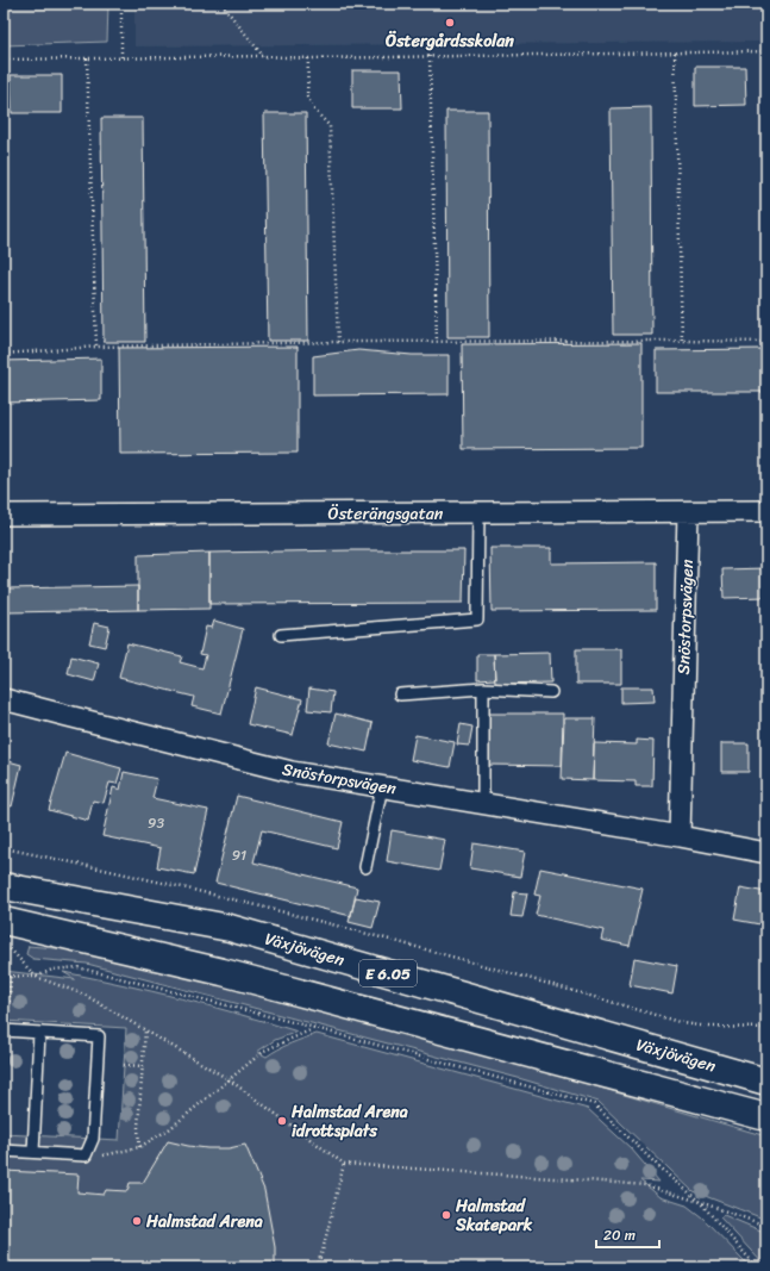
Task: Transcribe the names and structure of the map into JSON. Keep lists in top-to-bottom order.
{
  "streets": {
    "highway": ["Växjövägen", "E 6.05"],
    "street": ["Österängsgatan", "Snöstorpsvägen"]
  },
  "crossings": [
    ["Österängsgatan", "Snöstorpsvägen"]
  ],
  "places": [
    "Östergårdsskolan",
    "Halmstad Arena idrottsplats",
    "Halmstad Skatepark",
    "Halmstad Arena"
  ],
  "house_numbers": ["93", "91"],
  "scale_bar": "20 m"
}
